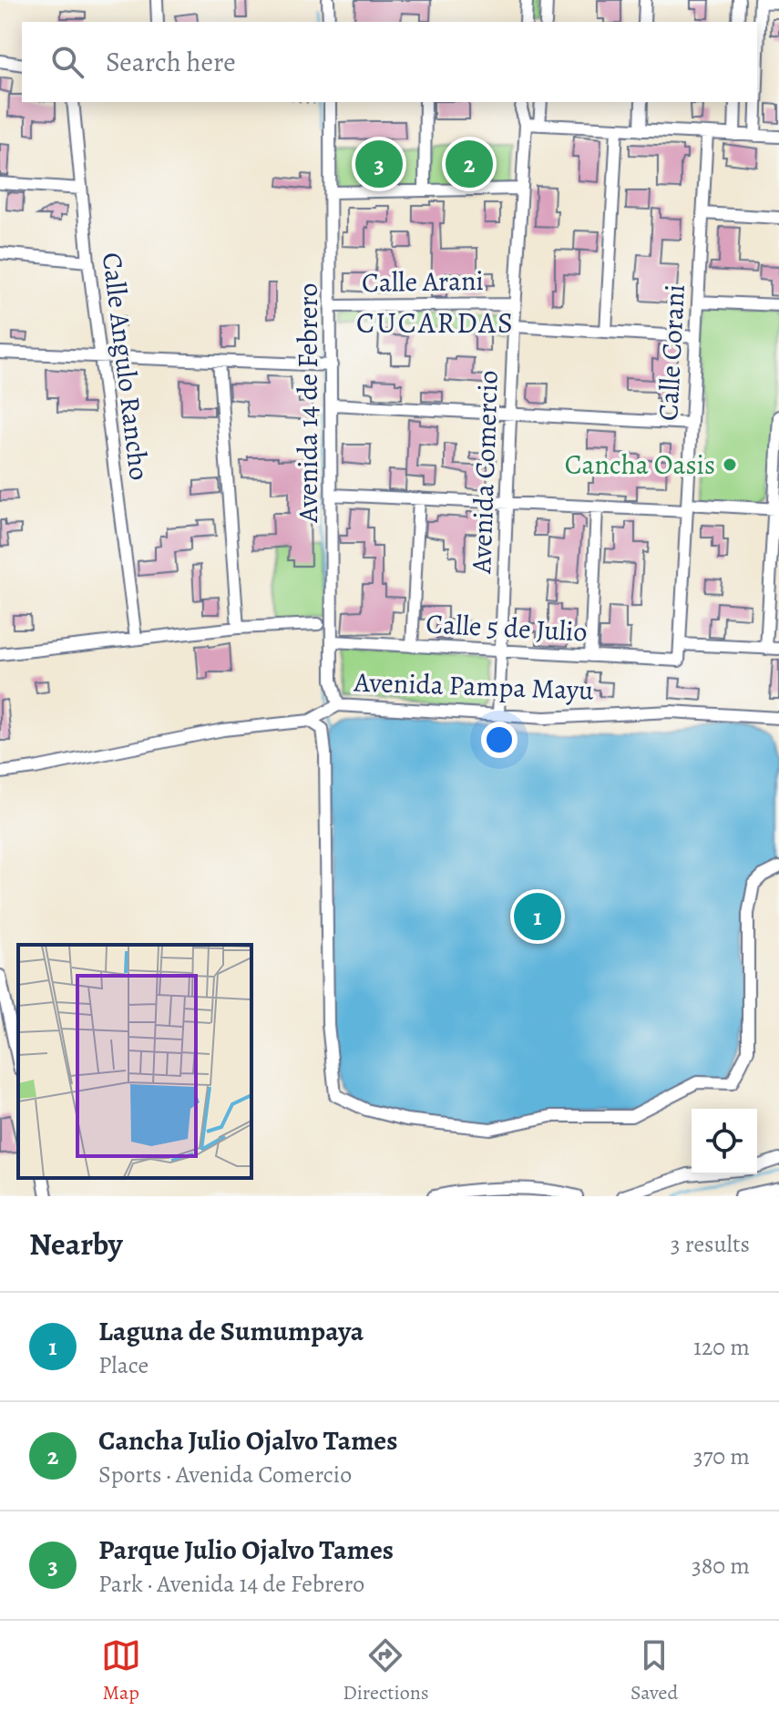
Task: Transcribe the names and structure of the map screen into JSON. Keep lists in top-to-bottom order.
{
  "streets": {
    "street": [
      "Calle Arani",
      "Calle Corani",
      "Calle Angulo Rancho",
      "Avenida 14 de Febrero",
      "Avenida Comercio",
      "Calle 5 de Julio",
      "Avenida Pampa Mayu"
    ]
  },
  "crossings": [
    ["Calle Arani", "Avenida 14 de Febrero"],
    ["Calle Arani", "Avenida Comercio"],
    ["Calle Corani", "Calle 5 de Julio"],
    ["Avenida 14 de Febrero", "Calle 5 de Julio"],
    ["Avenida 14 de Febrero", "Avenida Pampa Mayu"],
    ["Avenida Comercio", "Calle 5 de Julio"],
    ["Avenida Comercio", "Avenida Pampa Mayu"]
  ],
  "districts": ["CUCARDAS"],
  "places": ["Cancha Oasis"],
  "page": {
    "search": "Search here",
    "pins": ["2", "3", "1"],
    "heading": ["Nearby", "3 results"],
    "list": [
      {
        "mark": "1",
        "name": "Laguna de Sumumpaya",
        "note": "Place",
        "value": "120 m"
      },
      {
        "mark": "2",
        "name": "Cancha Julio Ojalvo Tames",
        "note": "Sports · Avenida Comercio",
        "value": "370 m"
      },
      {
        "mark": "3",
        "name": "Parque Julio Ojalvo Tames",
        "note": "Park · Avenida 14 de Febrero",
        "value": "380 m"
      }
    ],
    "nav": ["Map", "Directions", "Saved"]
  }
}
